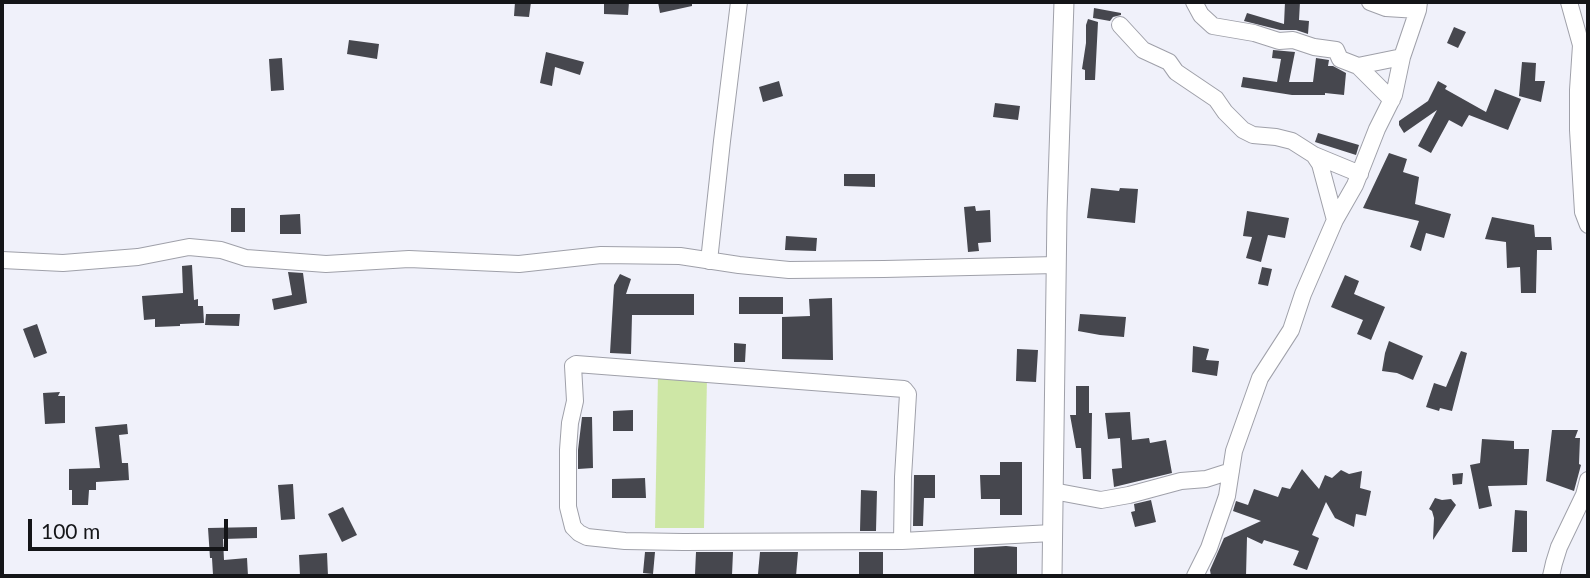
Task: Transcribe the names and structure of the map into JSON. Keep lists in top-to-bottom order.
{
  "scale_bar": "100 m"
}
